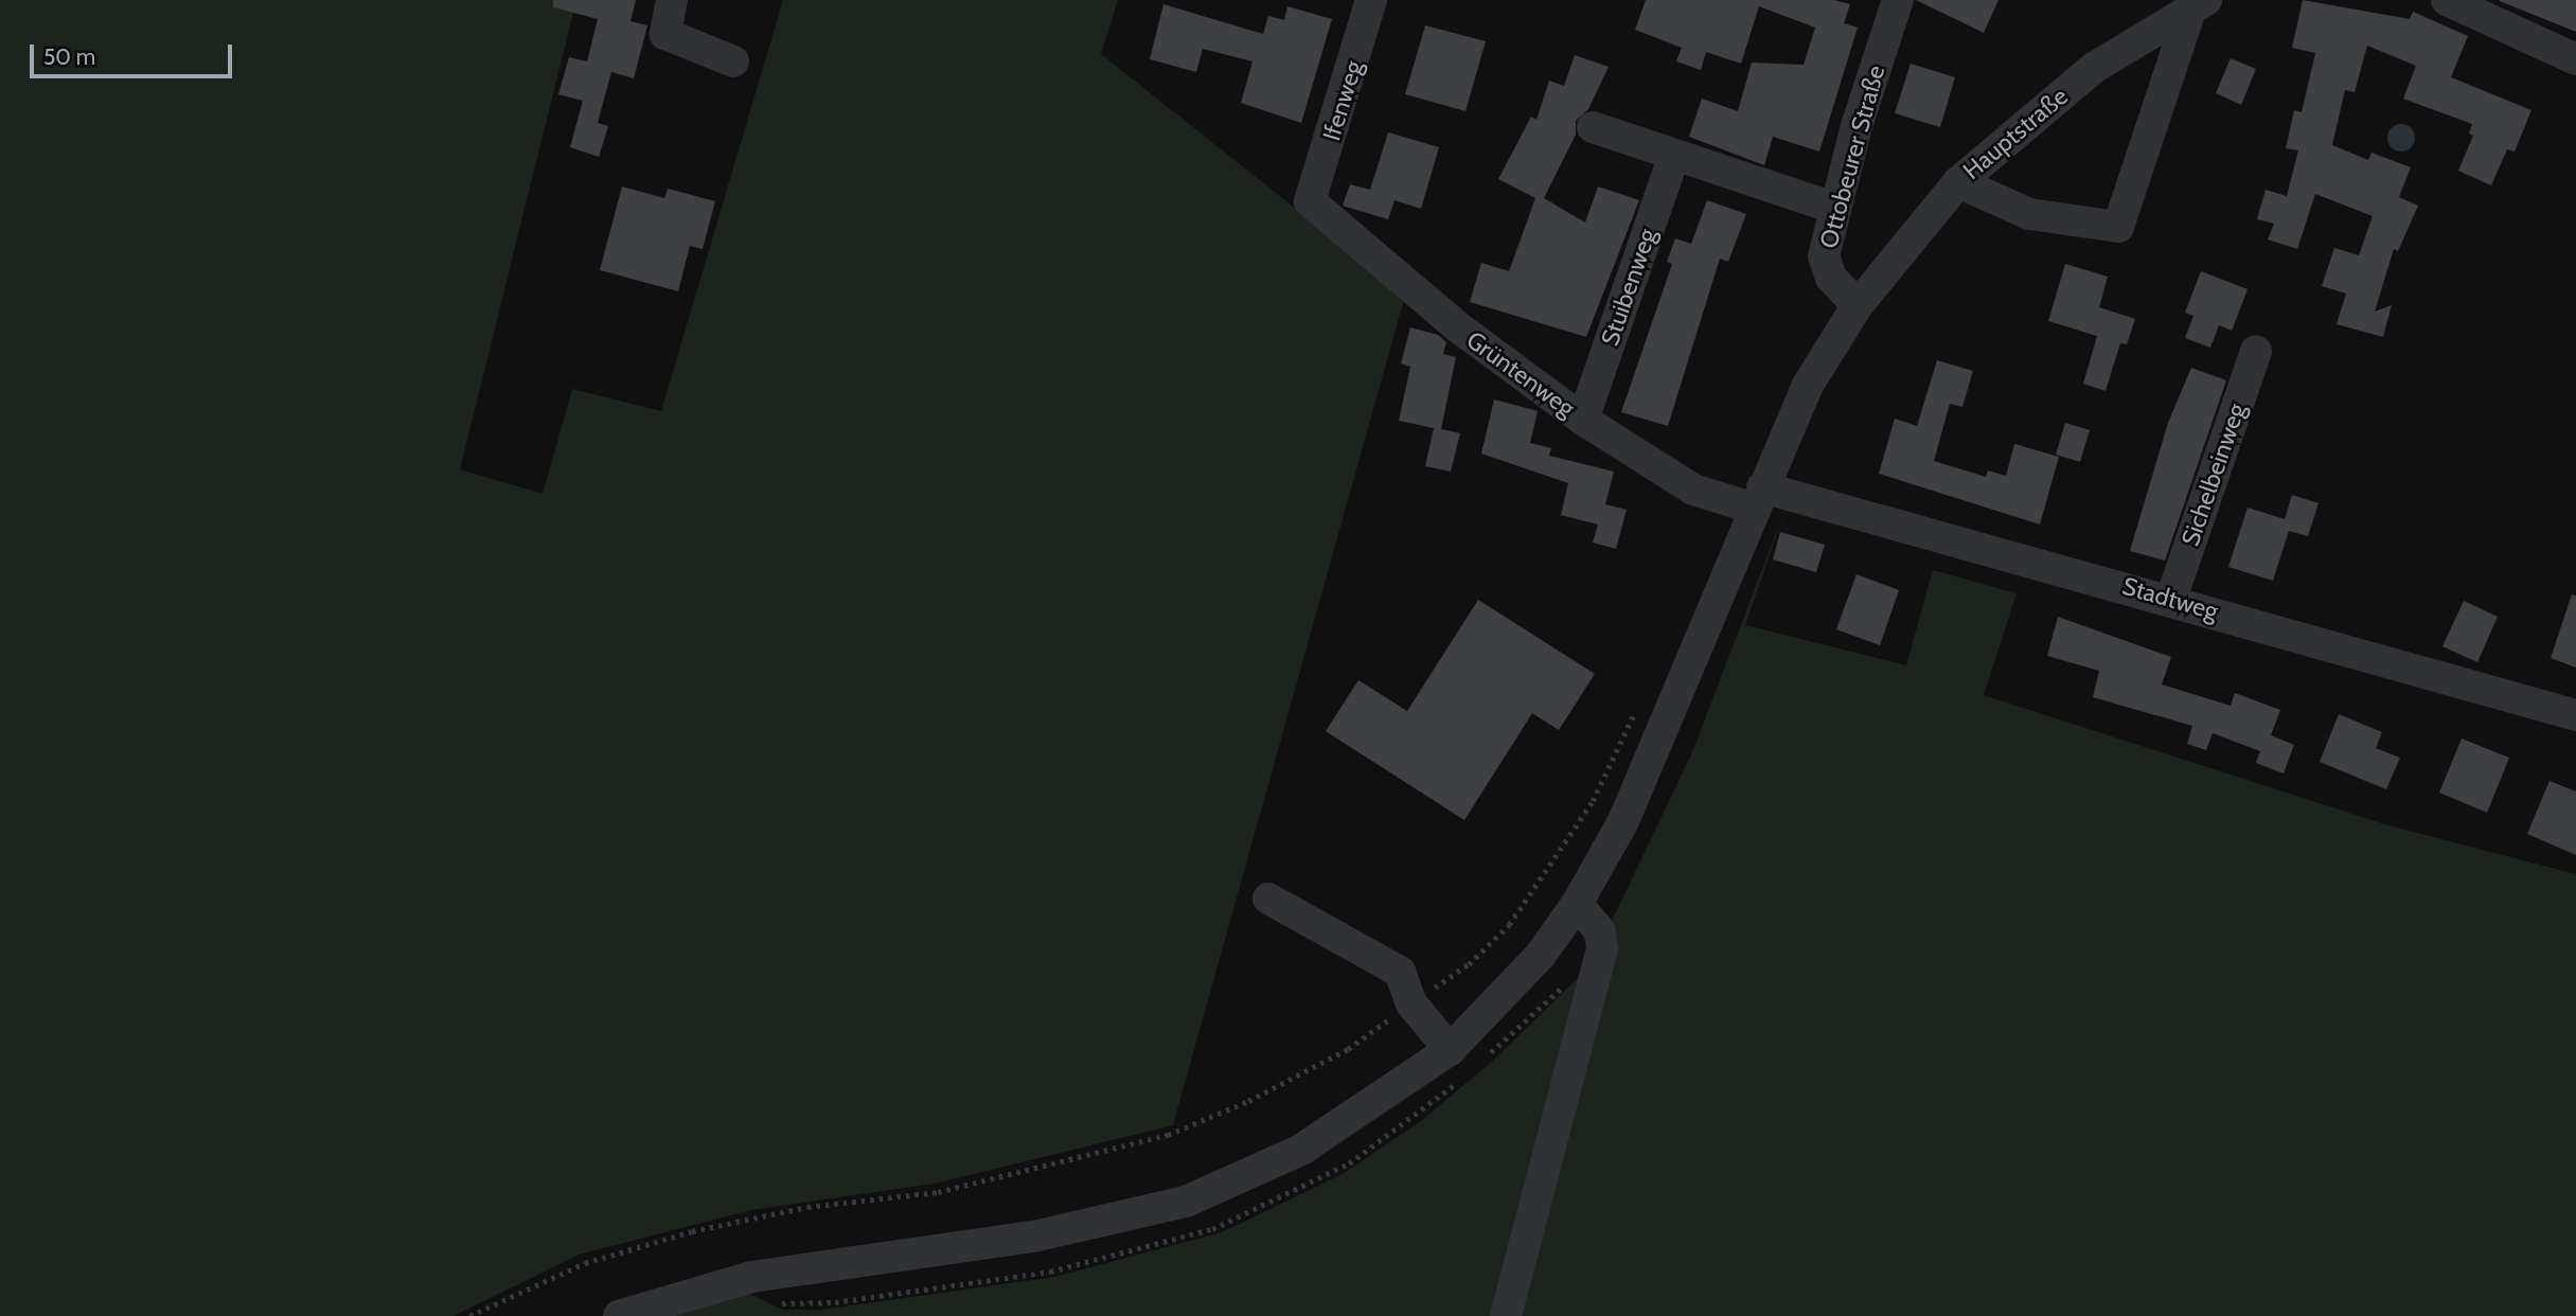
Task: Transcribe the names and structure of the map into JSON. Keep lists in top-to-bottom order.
{
  "streets": {
    "street": [
      "Ifenweg",
      "Hauptstraße",
      "Ottobeurer Straße",
      "Stuibenweg",
      "Grüntenweg",
      "Sichelbeinweg",
      "Stadtweg"
    ]
  },
  "crossings": [
    ["Ifenweg", "Grüntenweg"],
    ["Hauptstraße", "Ottobeurer Straße"],
    ["Hauptstraße", "Grüntenweg"],
    ["Hauptstraße", "Stadtweg"],
    ["Stuibenweg", "Grüntenweg"],
    ["Grüntenweg", "Stadtweg"],
    ["Sichelbeinweg", "Stadtweg"]
  ],
  "scale_bar": "50 m"
}
